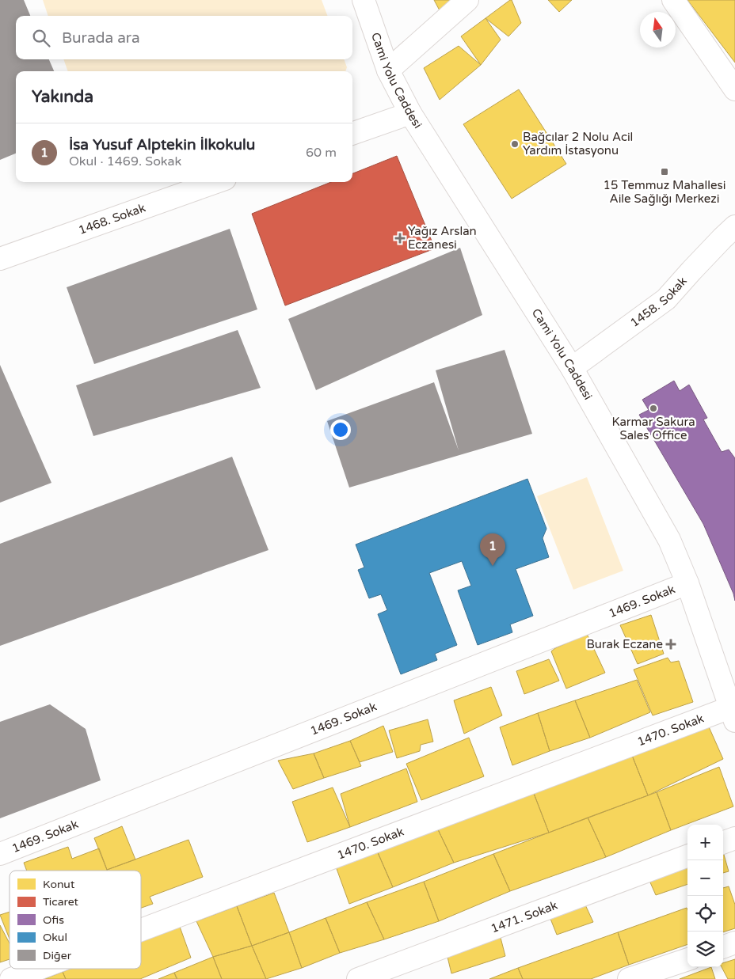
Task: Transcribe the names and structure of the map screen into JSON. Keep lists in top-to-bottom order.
{
  "streets": {
    "street": [
      "Cami Yolu Caddesi",
      "1468. Sokak",
      "1458. Sokak",
      "1469. Sokak",
      "1470. Sokak",
      "1471. Sokak"
    ]
  },
  "crossings": [
    ["Cami Yolu Caddesi", "1458. Sokak"],
    ["Cami Yolu Caddesi", "1469. Sokak"],
    ["Cami Yolu Caddesi", "1470. Sokak"]
  ],
  "places": {
    "other": ["Bağcılar 2 Nolu Acil Yardım İstasyonu", "Karmar Sakura Sales Office"],
    "transit": ["15 Temmuz Mahallesi Aile Sağlığı Merkezi"],
    "health": ["Yağız Arslan Eczanesi", "Burak Eczane"]
  },
  "legend": [
    "Konut",
    "Ticaret",
    "Ofis",
    "Okul",
    "Diğer"
  ],
  "north": "top",
  "page": {
    "search": "Burada ara",
    "heading": "Yakında",
    "list": [
      {
        "mark": "1",
        "name": "İsa Yusuf Alptekin İlkokulu",
        "note": "Okul · 1469. Sokak",
        "value": "60 m"
      }
    ],
    "pins": "1",
    "map_buttons": ["+", "−"]
  }
}
